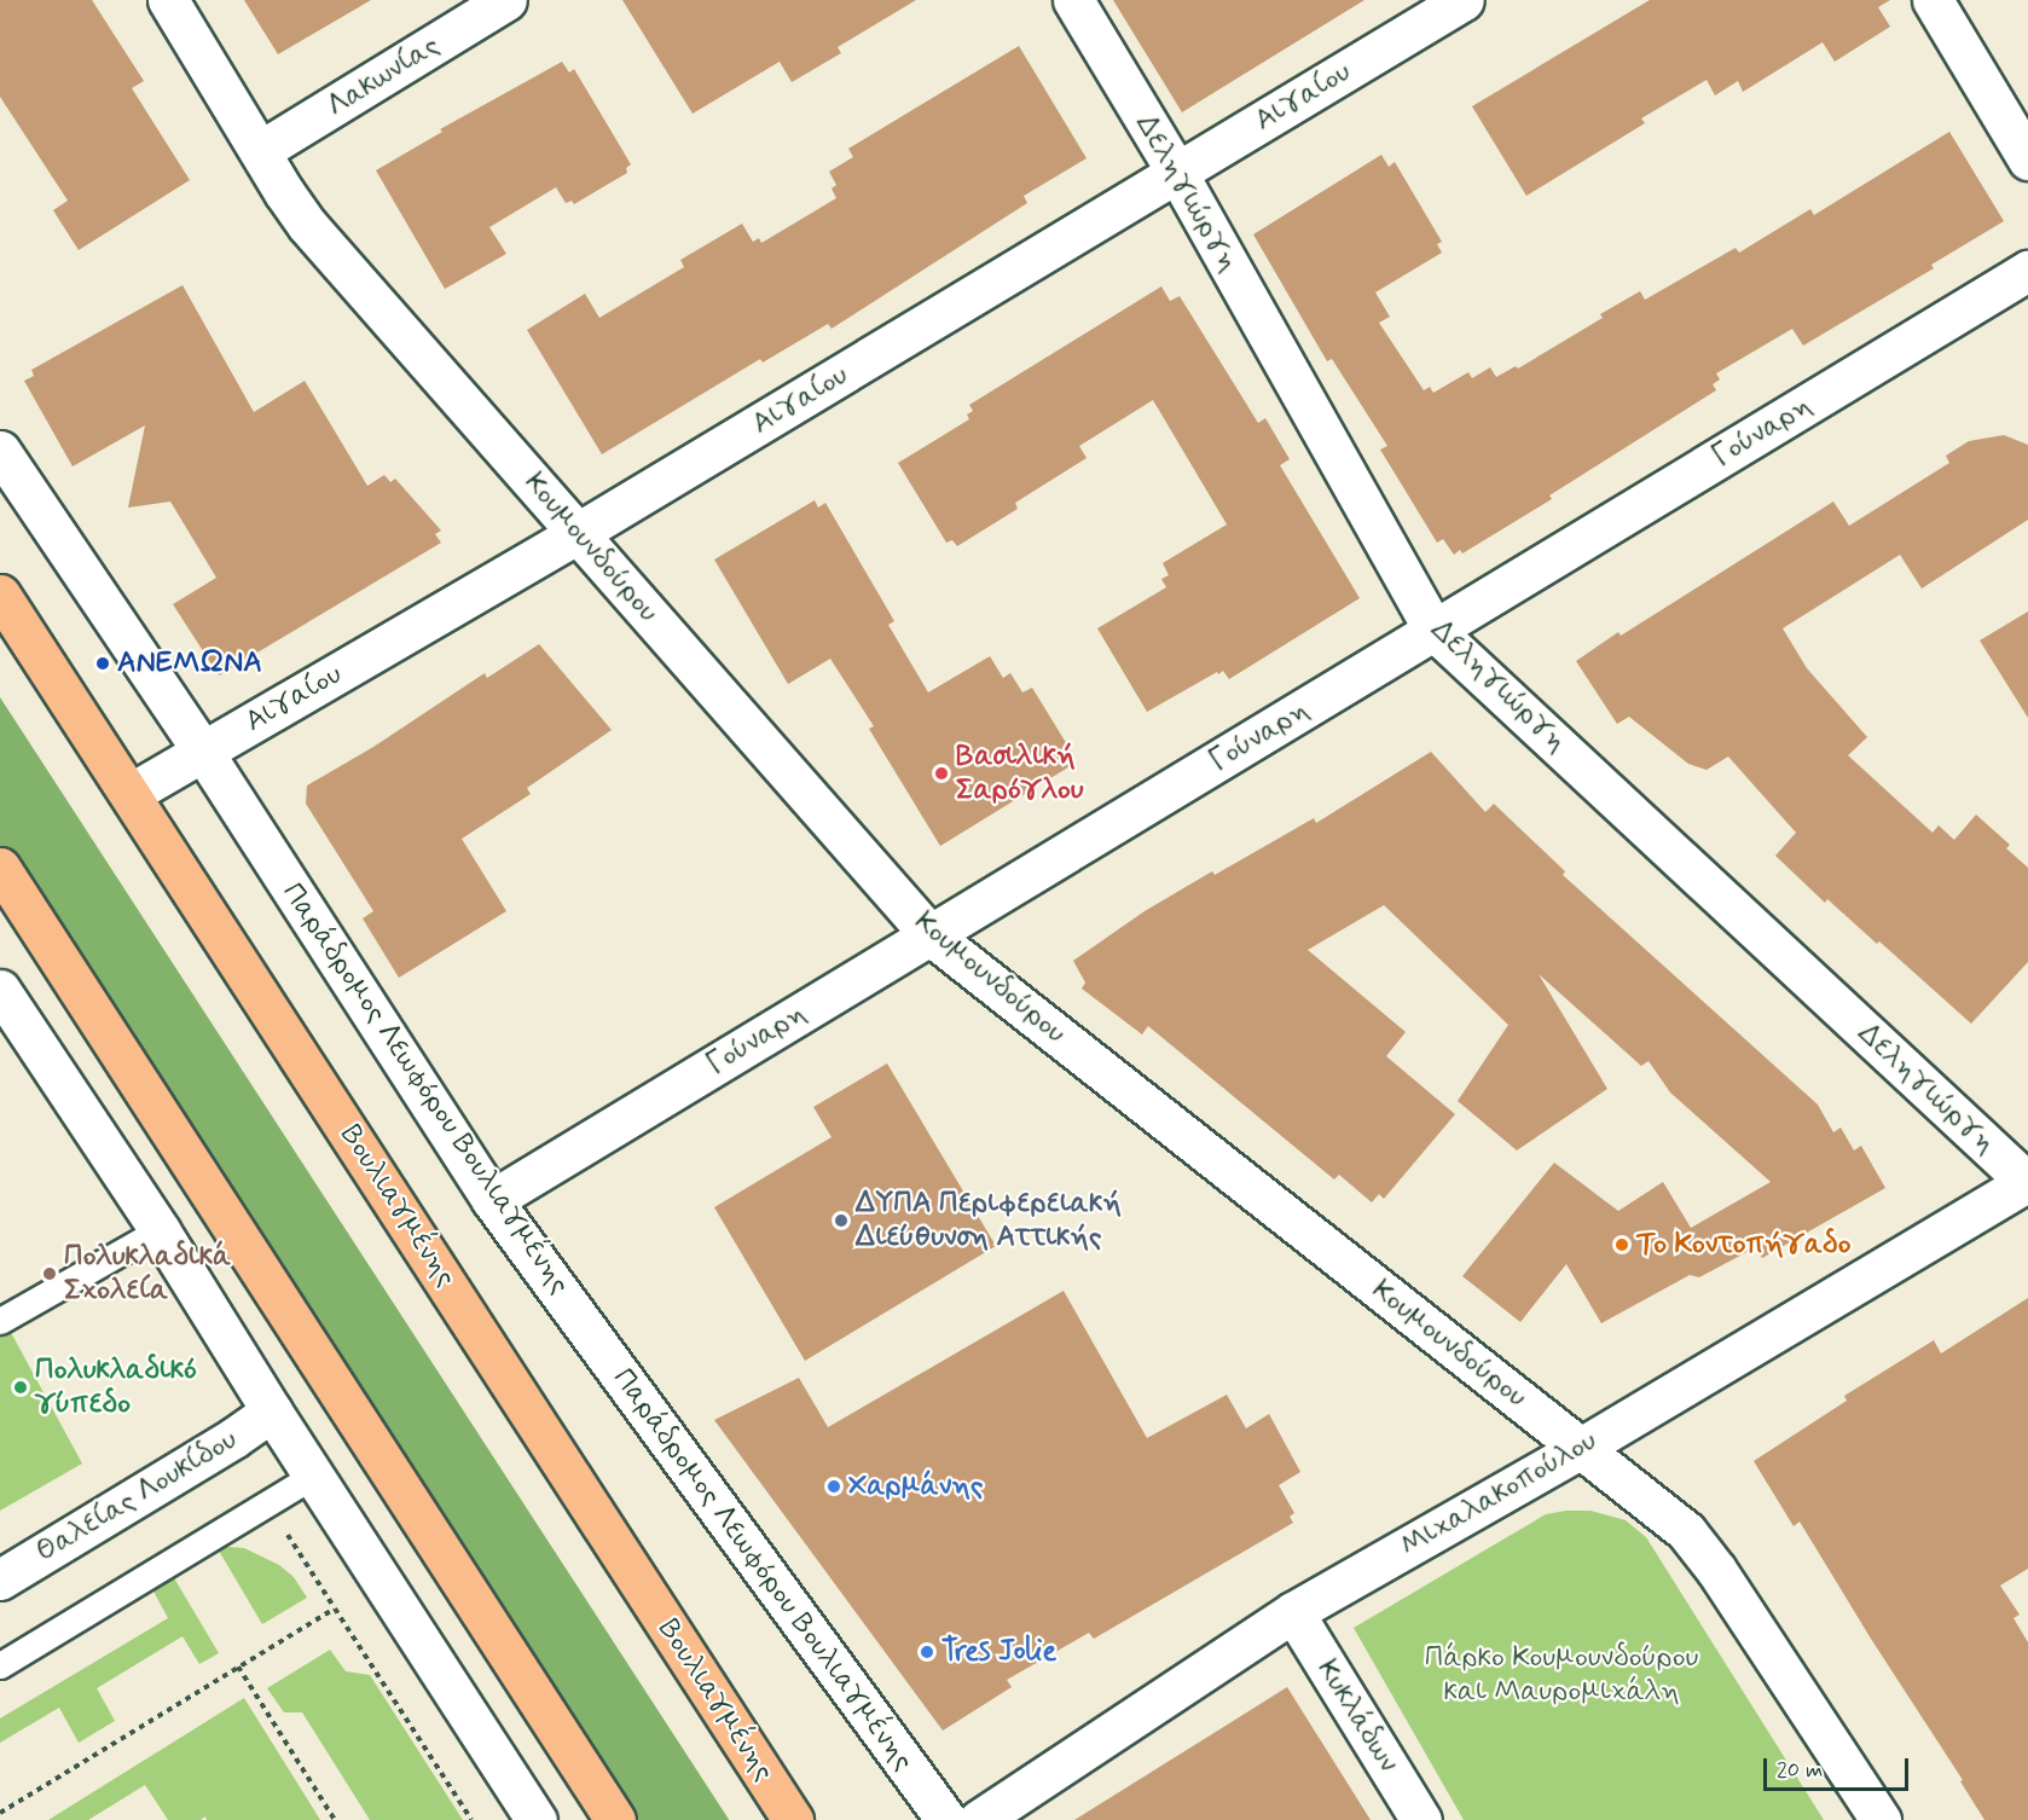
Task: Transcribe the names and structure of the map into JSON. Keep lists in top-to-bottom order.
{
  "streets": {
    "main road": ["Βουλιαγμένης"],
    "street": [
      "Λακωνίας",
      "Αιγαίου",
      "Δεληγιώργη",
      "Γούναρη",
      "Κουμουνδούρου",
      "Παράδρομος Λεωφόρου Βουλιαγμένης",
      "Μιχαλακοπούλου",
      "Θαλείας Λουκίδου",
      "Κυκλάδων"
    ]
  },
  "crossings": [
    ["Λακωνίας", "Κουμουνδούρου"],
    ["Αιγαίου", "Δεληγιώργη"],
    ["Αιγαίου", "Κουμουνδούρου"],
    ["Αιγαίου", "Παράδρομος Λεωφόρου Βουλιαγμένης"],
    ["Αιγαίου", "Βουλιαγμένης"],
    ["Δεληγιώργη", "Γούναρη"],
    ["Δεληγιώργη", "Μιχαλακοπούλου"],
    ["Γούναρη", "Κουμουνδούρου"],
    ["Γούναρη", "Παράδρομος Λεωφόρου Βουλιαγμένης"],
    ["Κουμουνδούρου", "Μιχαλακοπούλου"],
    ["Μιχαλακοπούλου", "Κυκλάδων"]
  ],
  "parks": ["Πάρκο Κουμουνδούρου και Μαυρομιχάλη"],
  "places": [
    "ΑΝΕΜΩΝΑ",
    "Βασιλική Σαρόγλου",
    "ΔΥΠΑ Περιφερειακή Διεύθυνση Αττικής",
    "Το Κοντοπήγαδο",
    "Πολυκλαδικά Σχολεία",
    "Πολυκλαδικό γύπεδο",
    "Χαρμάνης",
    "Tres Jolie"
  ],
  "scale_bar": "20 m"
}
